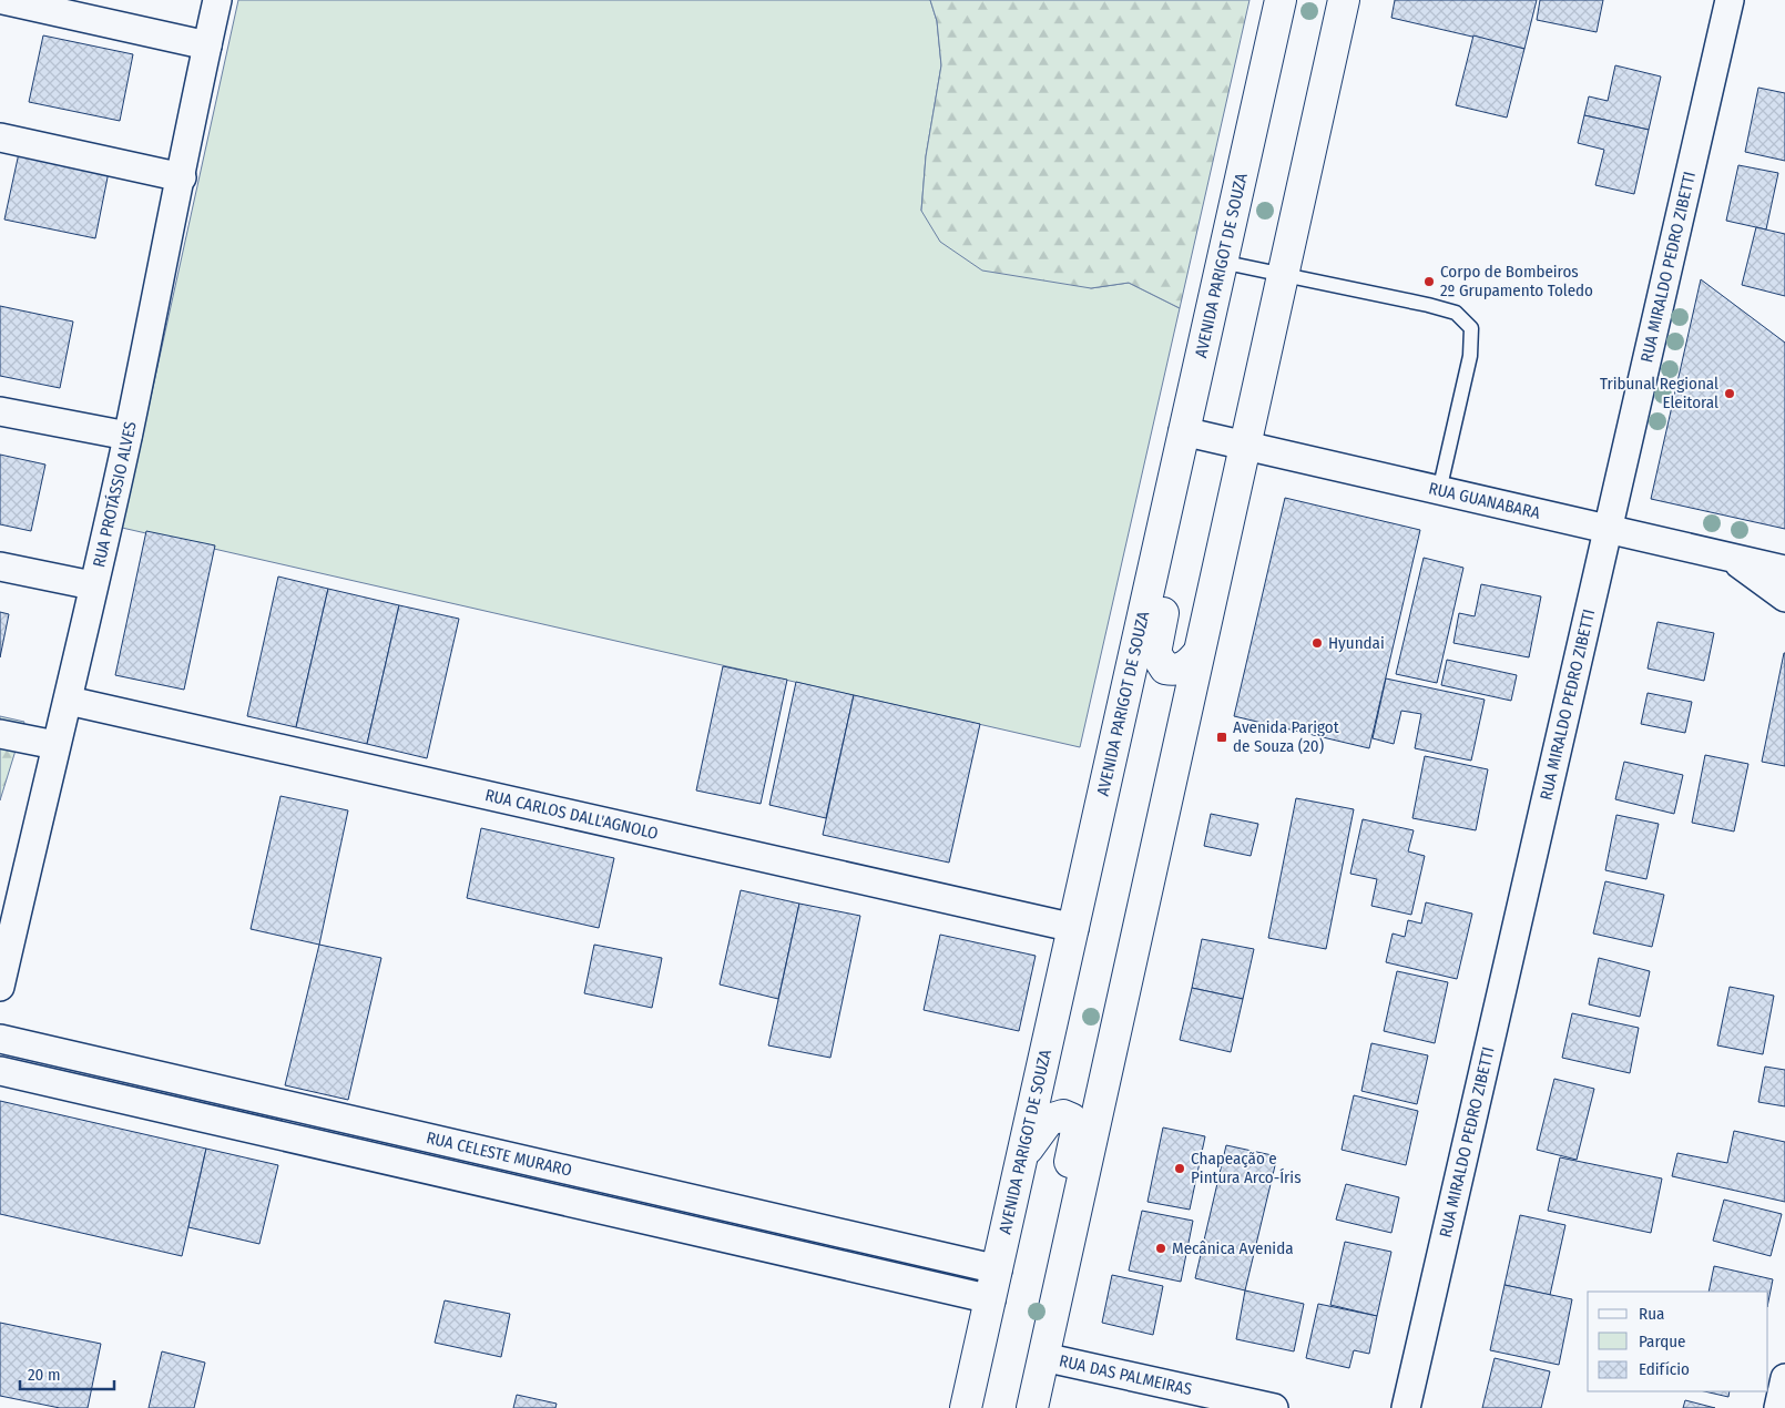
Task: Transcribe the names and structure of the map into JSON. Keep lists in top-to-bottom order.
{
  "streets": {
    "main road": ["AVENIDA PARIGOT DE SOUZA"],
    "street": [
      "RUA MIRALDO PEDRO ZIBETTI",
      "RUA PROTÁSSIO ALVES",
      "RUA GUANABARA",
      "RUA CARLOS DALL'AGNOLO",
      "RUA CELESTE MURARO",
      "RUA DAS PALMEIRAS"
    ]
  },
  "crossings": [
    ["AVENIDA PARIGOT DE SOUZA", "RUA GUANABARA"],
    ["AVENIDA PARIGOT DE SOUZA", "RUA CARLOS DALL'AGNOLO"],
    ["AVENIDA PARIGOT DE SOUZA", "RUA CELESTE MURARO"],
    ["RUA MIRALDO PEDRO ZIBETTI", "RUA GUANABARA"],
    ["RUA PROTÁSSIO ALVES", "RUA CARLOS DALL'AGNOLO"]
  ],
  "places": {
    "other": [
      "Corpo de Bombeiros 2º Grupamento Toledo",
      "Tribunal Regional Eleitoral",
      "Hyundai",
      "Chapeação e Pintura Arco-Íris",
      "Mecânica Avenida"
    ],
    "transit": ["Avenida Parigot de Souza (20)"]
  },
  "legend": ["Rua", "Parque", "Edifício"],
  "scale_bar": "20 m"
}
